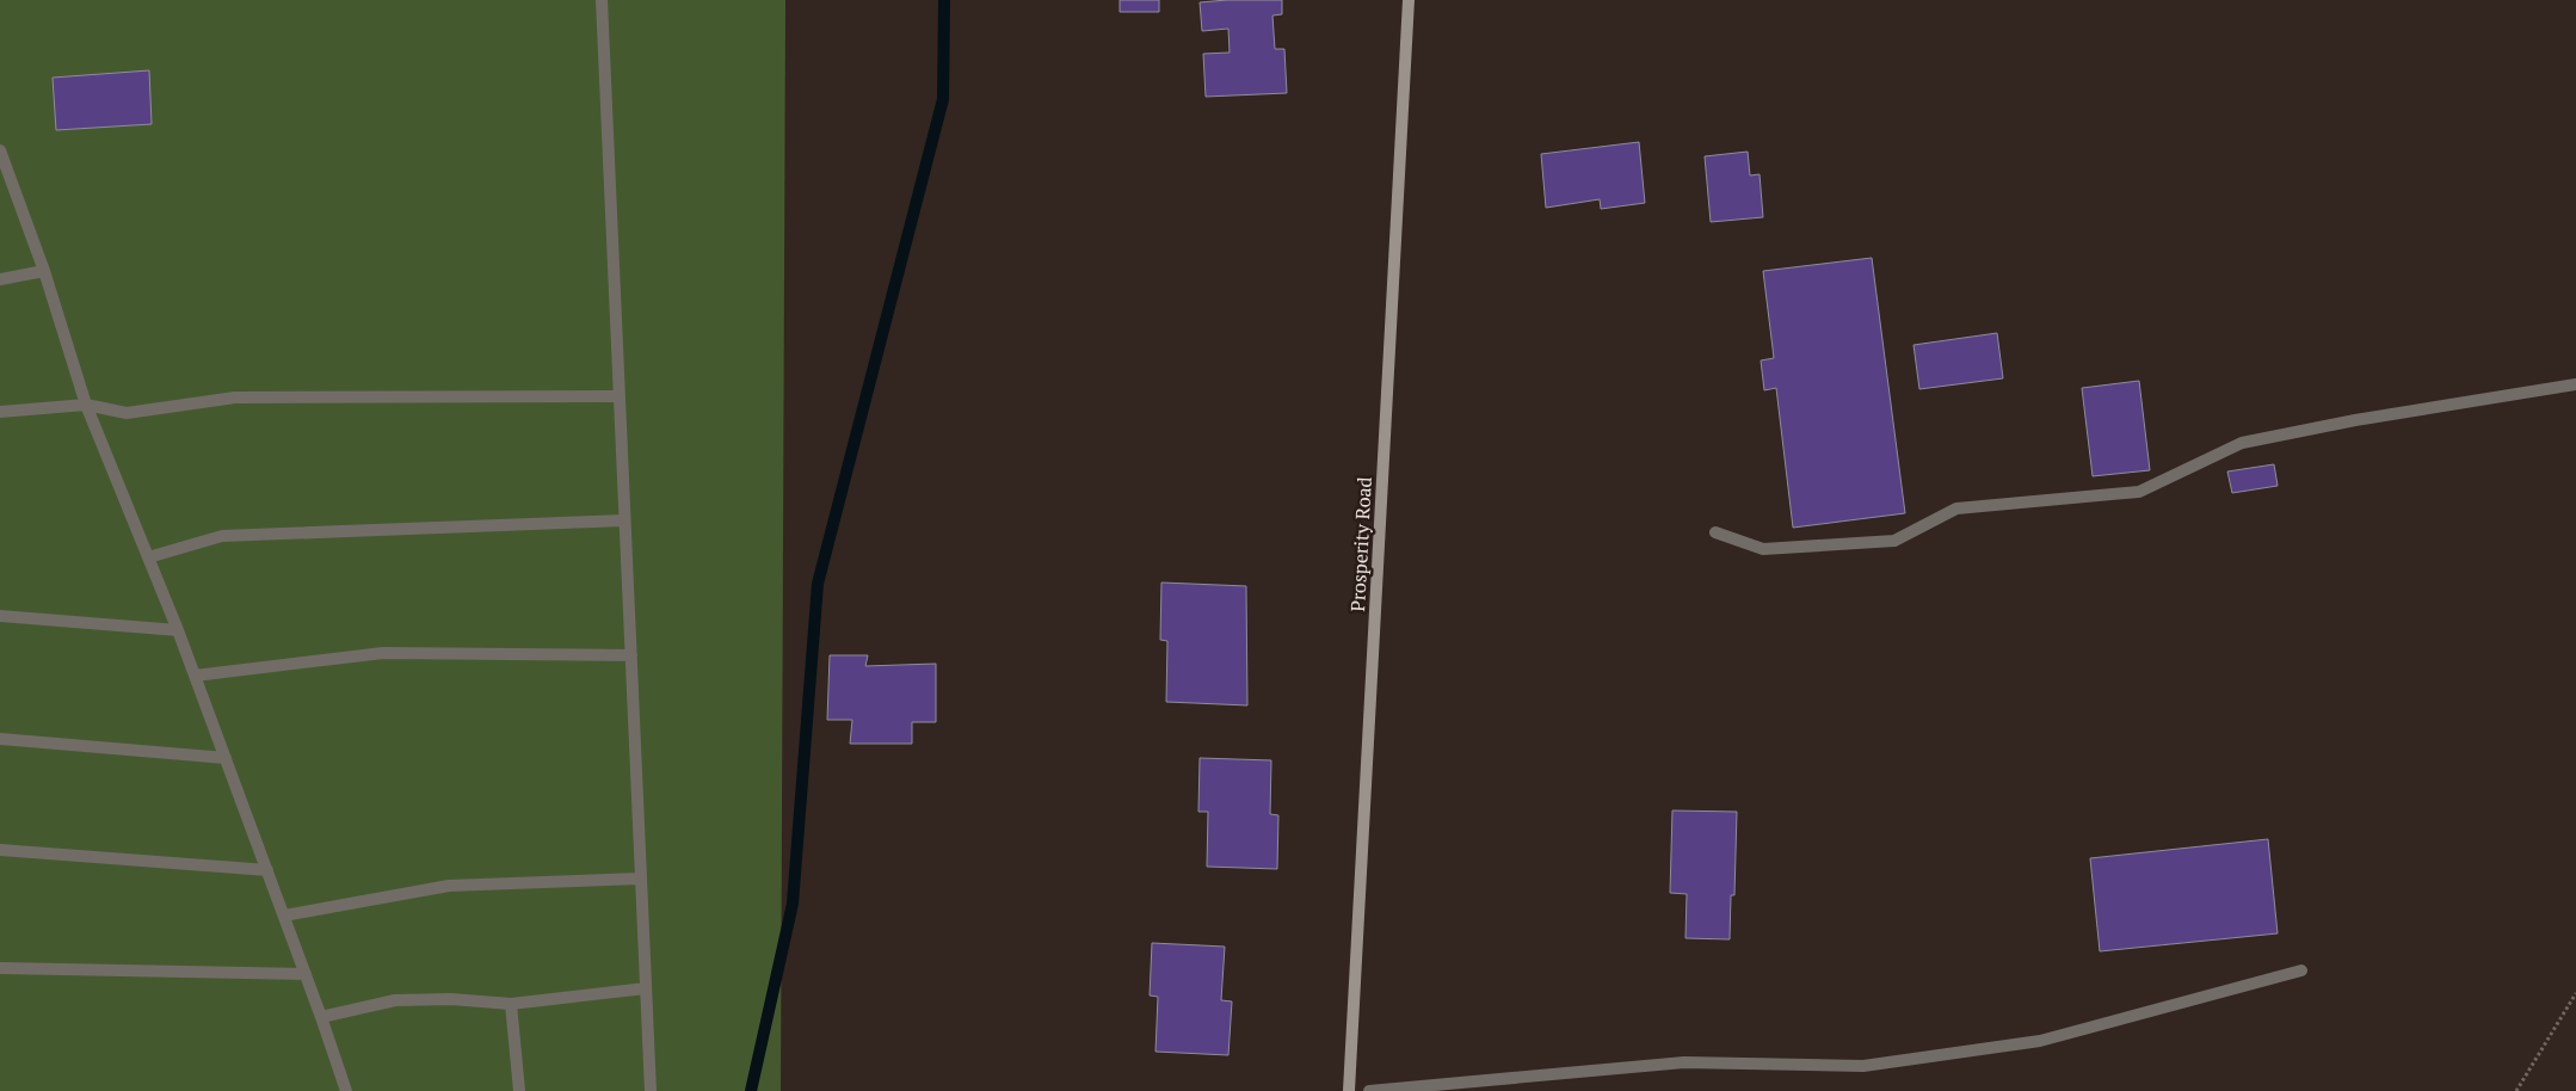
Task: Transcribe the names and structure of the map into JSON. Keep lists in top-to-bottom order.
{
  "streets": {
    "street": ["Prosperity Road"]
  }
}
